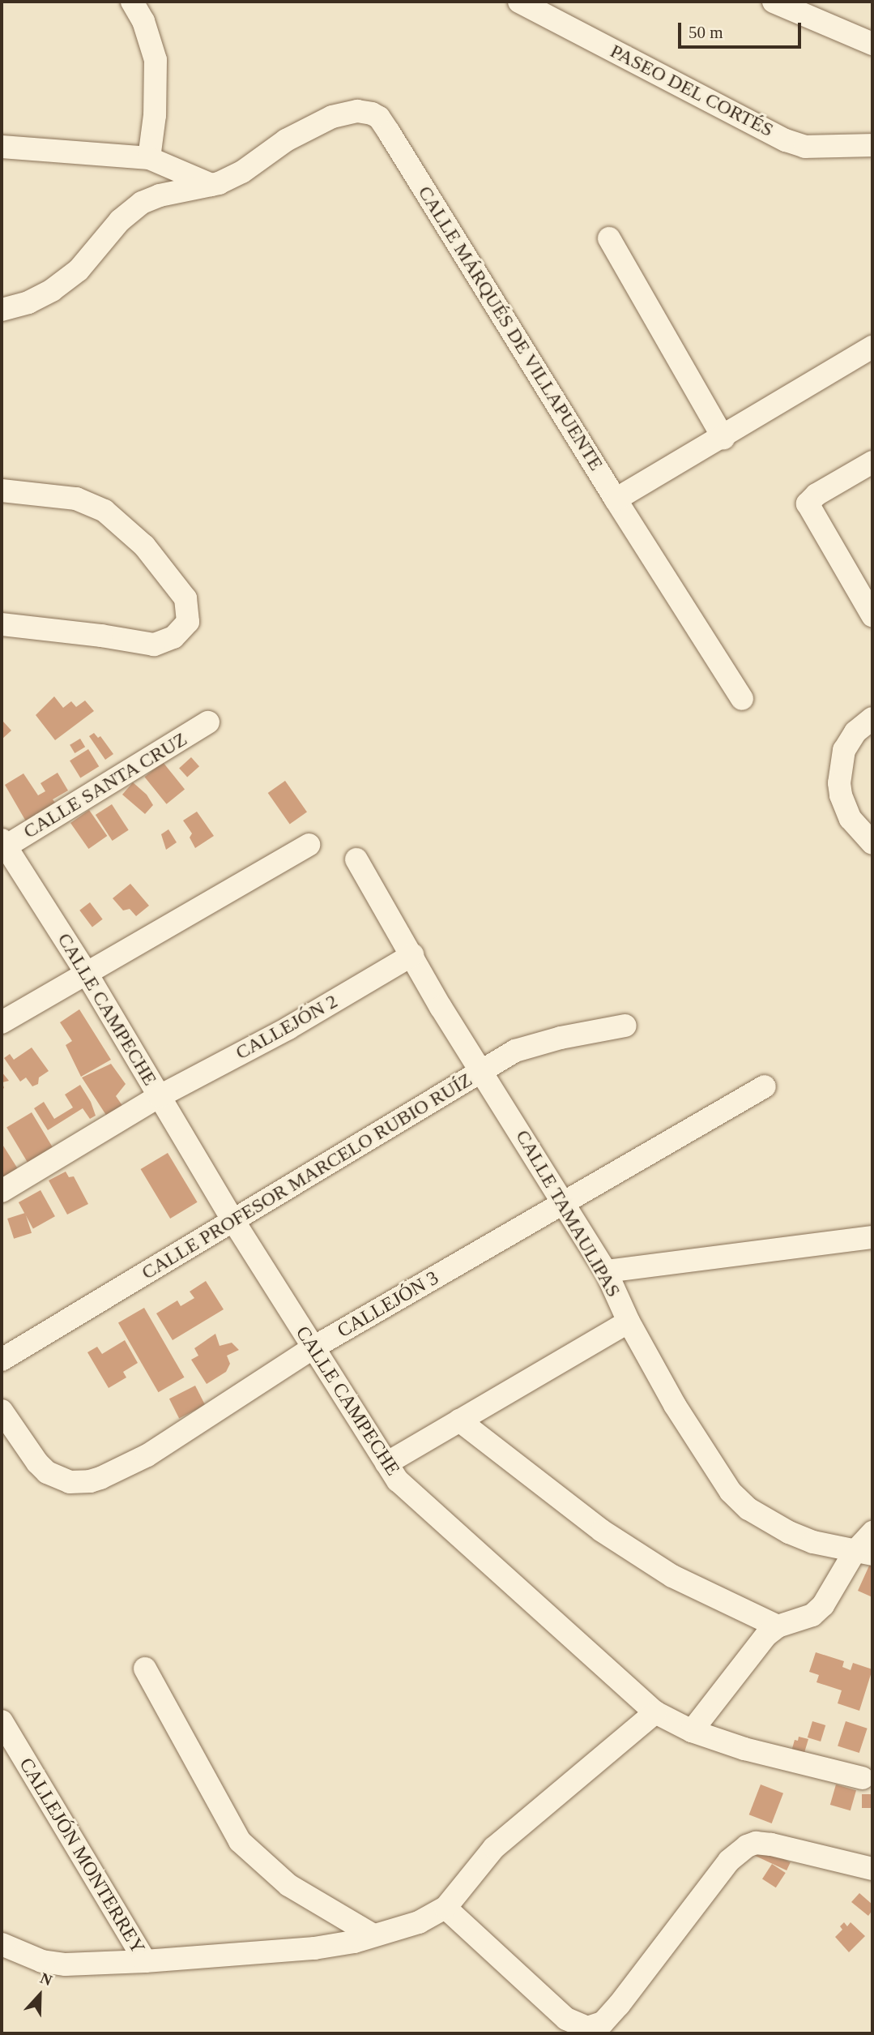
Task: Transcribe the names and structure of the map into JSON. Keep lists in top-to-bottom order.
{
  "streets": {
    "street": [
      "PASEO DEL CORTÉS",
      "CALLE MÁRQUÉS DE VILLAPUENTE",
      "CALLE SANTA CRUZ",
      "CALLE CAMPECHE",
      "CALLEJÓN 2",
      "CALLE PROFESOR MARCELO RUBIO RUÍZ",
      "CALLE TAMAULIPAS",
      "CALLEJÓN 3",
      "CALLEJÓN MONTERREY"
    ]
  },
  "crossings": [
    ["CALLE SANTA CRUZ", "CALLE CAMPECHE"],
    ["CALLE CAMPECHE", "CALLEJÓN 2"],
    ["CALLE CAMPECHE", "CALLE PROFESOR MARCELO RUBIO RUÍZ"],
    ["CALLE CAMPECHE", "CALLEJÓN 3"],
    ["CALLEJÓN 2", "CALLE TAMAULIPAS"],
    ["CALLE PROFESOR MARCELO RUBIO RUÍZ", "CALLE TAMAULIPAS"],
    ["CALLE TAMAULIPAS", "CALLEJÓN 3"]
  ],
  "scale_bar": "50 m",
  "north": "top"
}
